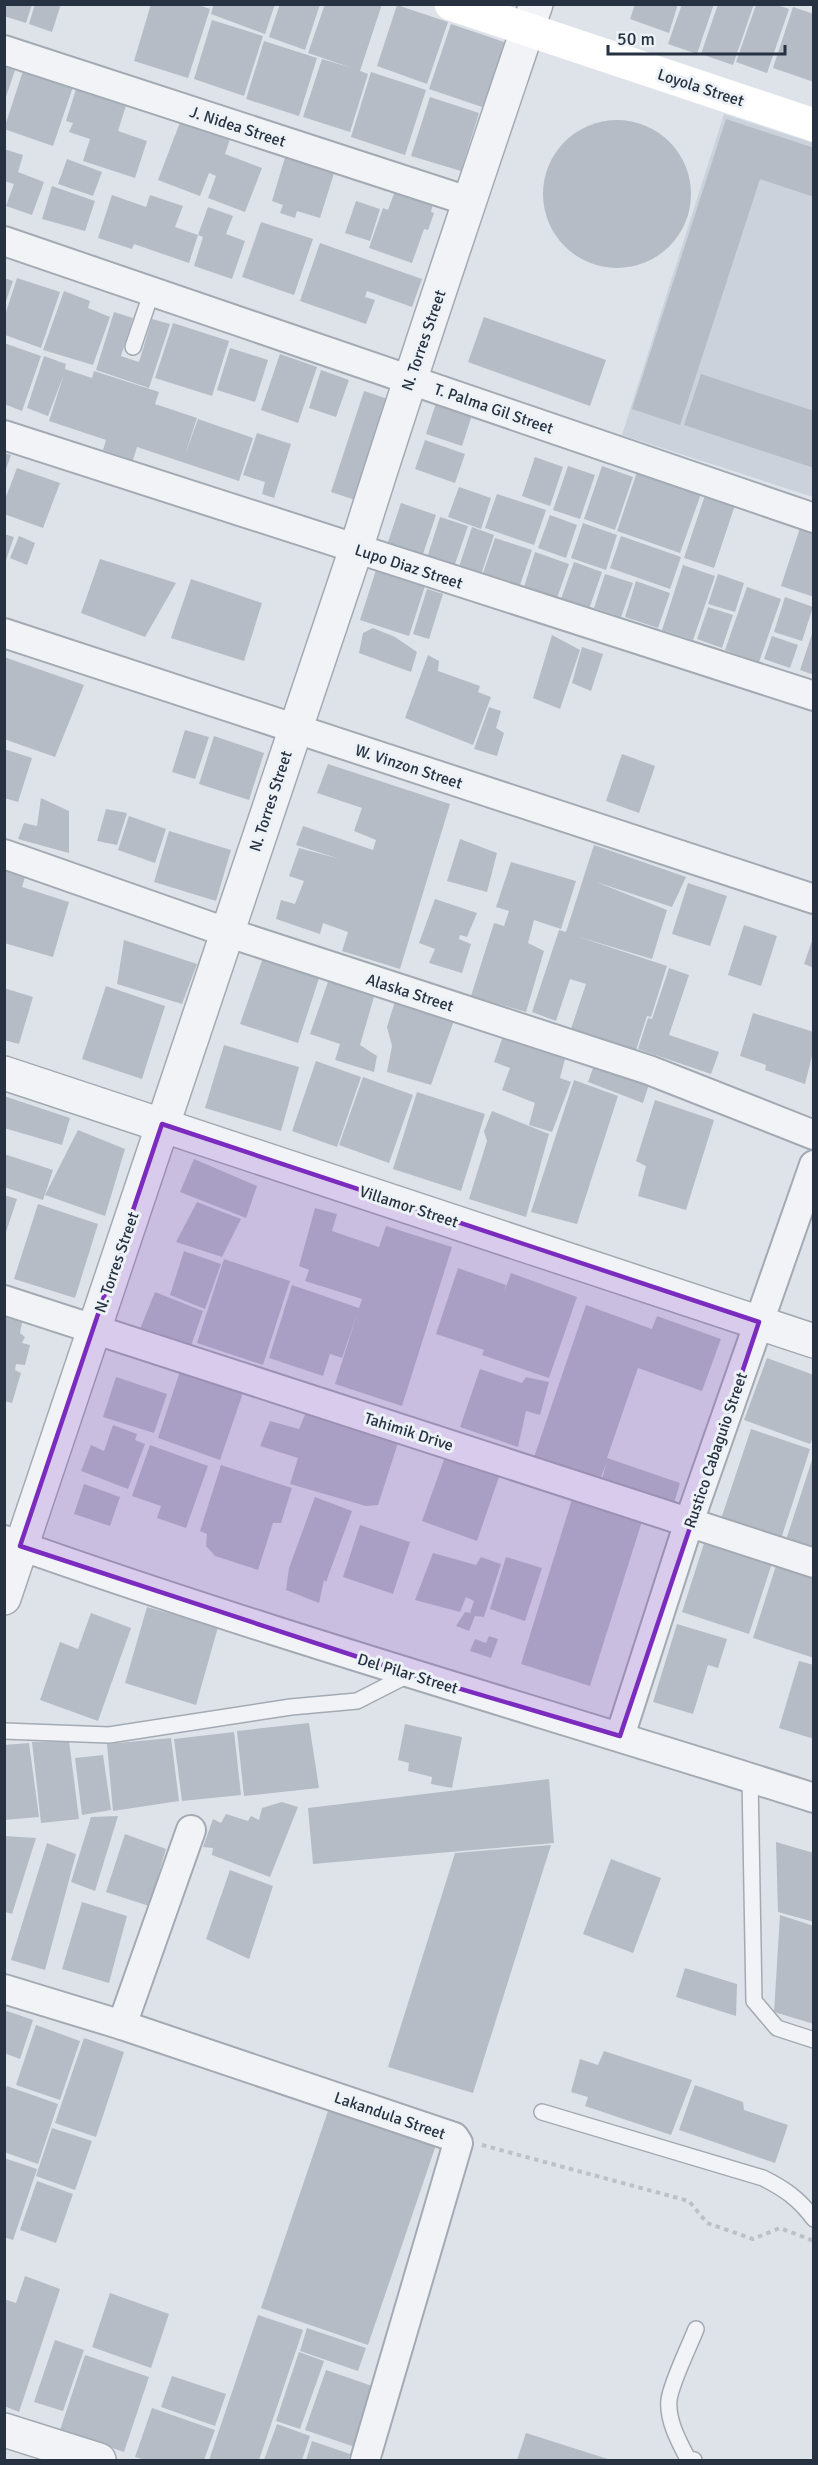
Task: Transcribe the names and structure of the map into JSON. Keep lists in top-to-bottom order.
{
  "streets": {
    "main road": ["Loyola Street"],
    "street": [
      "J. Nidea Street",
      "N. Torres Street",
      "T. Palma Gil Street",
      "Lupo Diaz Street",
      "W. Vinzon Street",
      "Alaska Street",
      "Villamor Street",
      "Tahimik Drive",
      "Rustico Cabaguio Street",
      "Del Pilar Street",
      "Lakandula Street"
    ]
  },
  "crossings": [
    ["Loyola Street", "N. Torres Street"],
    ["J. Nidea Street", "N. Torres Street"],
    ["N. Torres Street", "T. Palma Gil Street"],
    ["N. Torres Street", "Lupo Diaz Street"],
    ["N. Torres Street", "W. Vinzon Street"],
    ["N. Torres Street", "Alaska Street"],
    ["N. Torres Street", "Villamor Street"],
    ["N. Torres Street", "Tahimik Drive"],
    ["N. Torres Street", "Del Pilar Street"],
    ["Villamor Street", "Rustico Cabaguio Street"],
    ["Tahimik Drive", "Rustico Cabaguio Street"],
    ["Rustico Cabaguio Street", "Del Pilar Street"]
  ],
  "scale_bar": "50 m"
}
